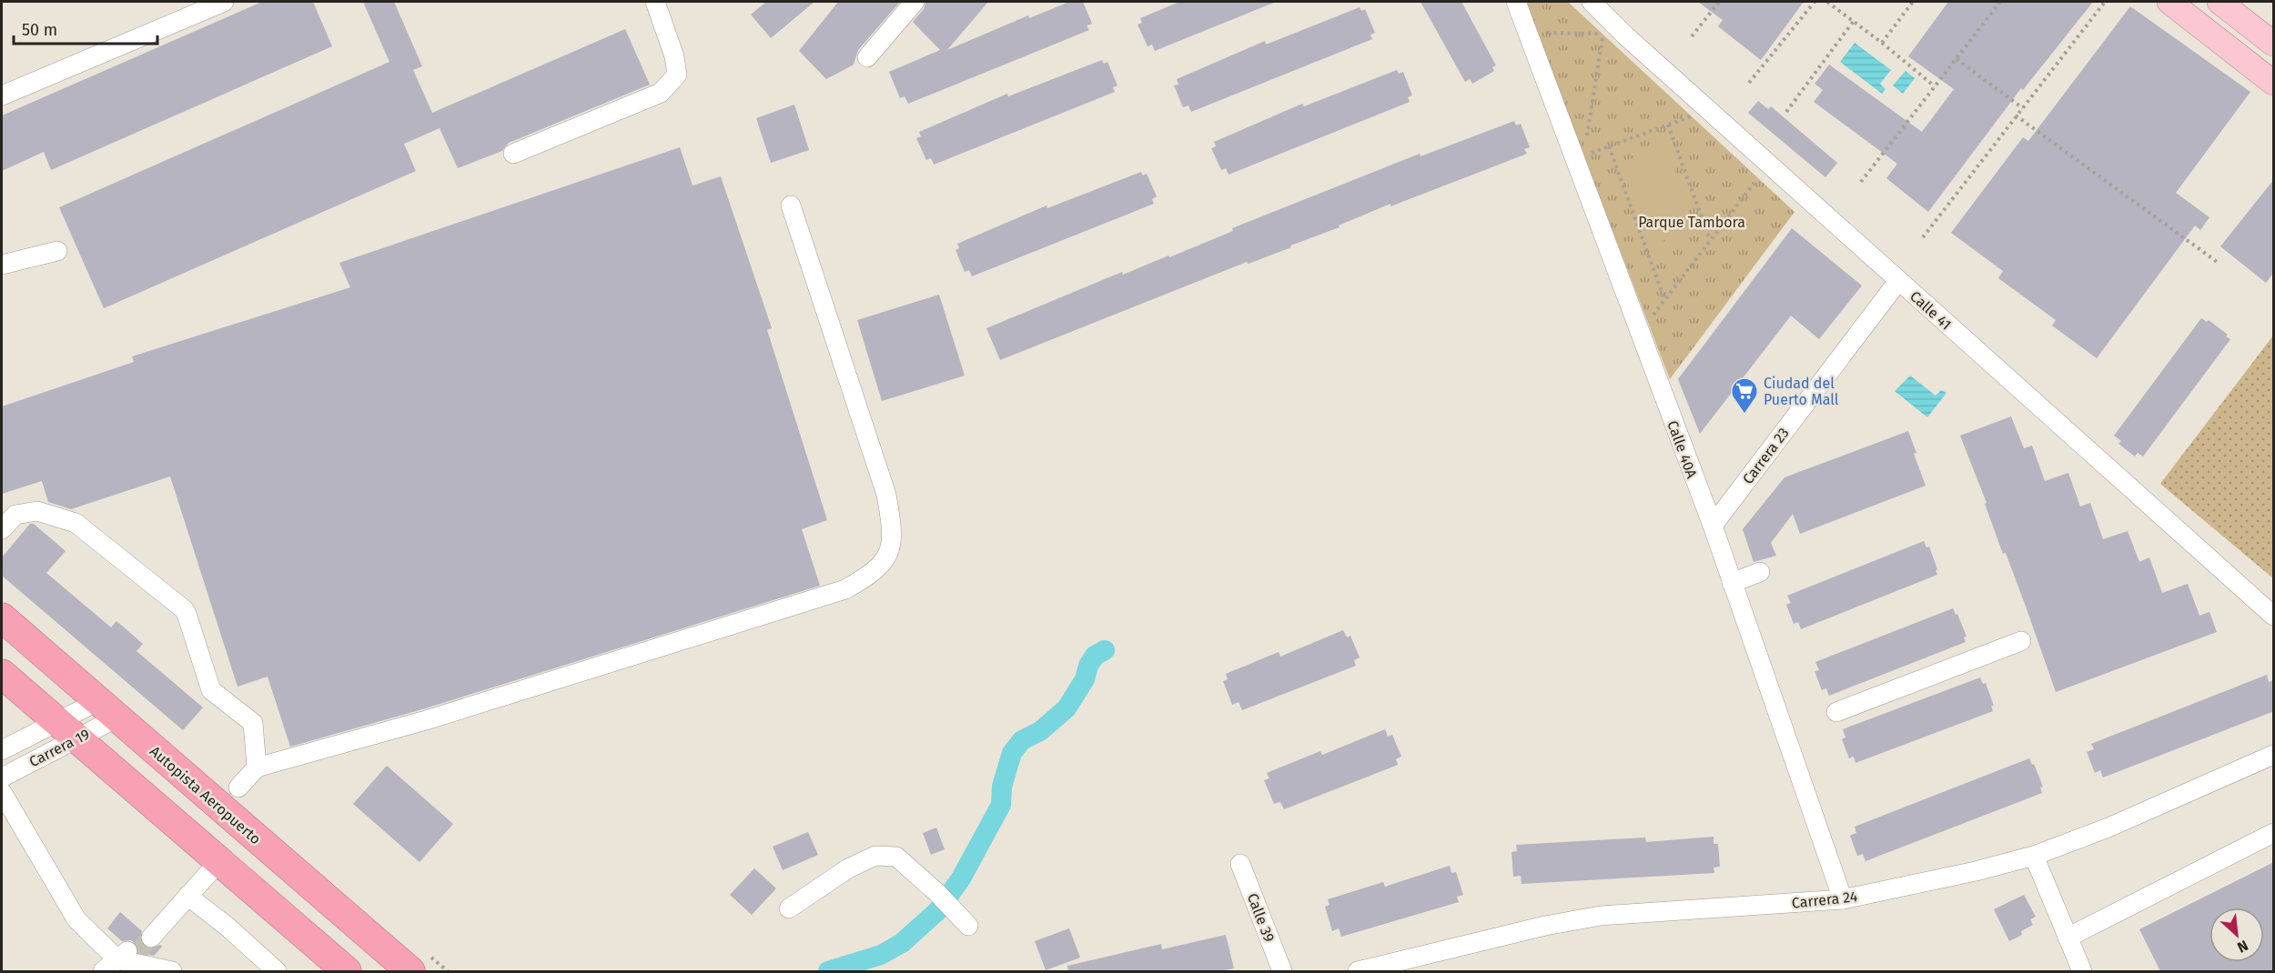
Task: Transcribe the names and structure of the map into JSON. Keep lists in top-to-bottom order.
{
  "streets": {
    "highway": ["Autopista Aeropuerto"],
    "street": [
      "Calle 41",
      "Calle 40A",
      "Carrera 23",
      "Carrera 19",
      "Carrera 24",
      "Calle 39"
    ]
  },
  "crossings": [
    ["Calle 41", "Carrera 23"],
    ["Calle 40A", "Carrera 23"],
    ["Calle 40A", "Carrera 24"],
    ["Carrera 19", "Autopista Aeropuerto"]
  ],
  "parks": ["Parque Tambora"],
  "places": {
    "supermarket": ["Ciudad del Puerto Mall"]
  },
  "scale_bar": "50 m",
  "north": "bottom right"
}
